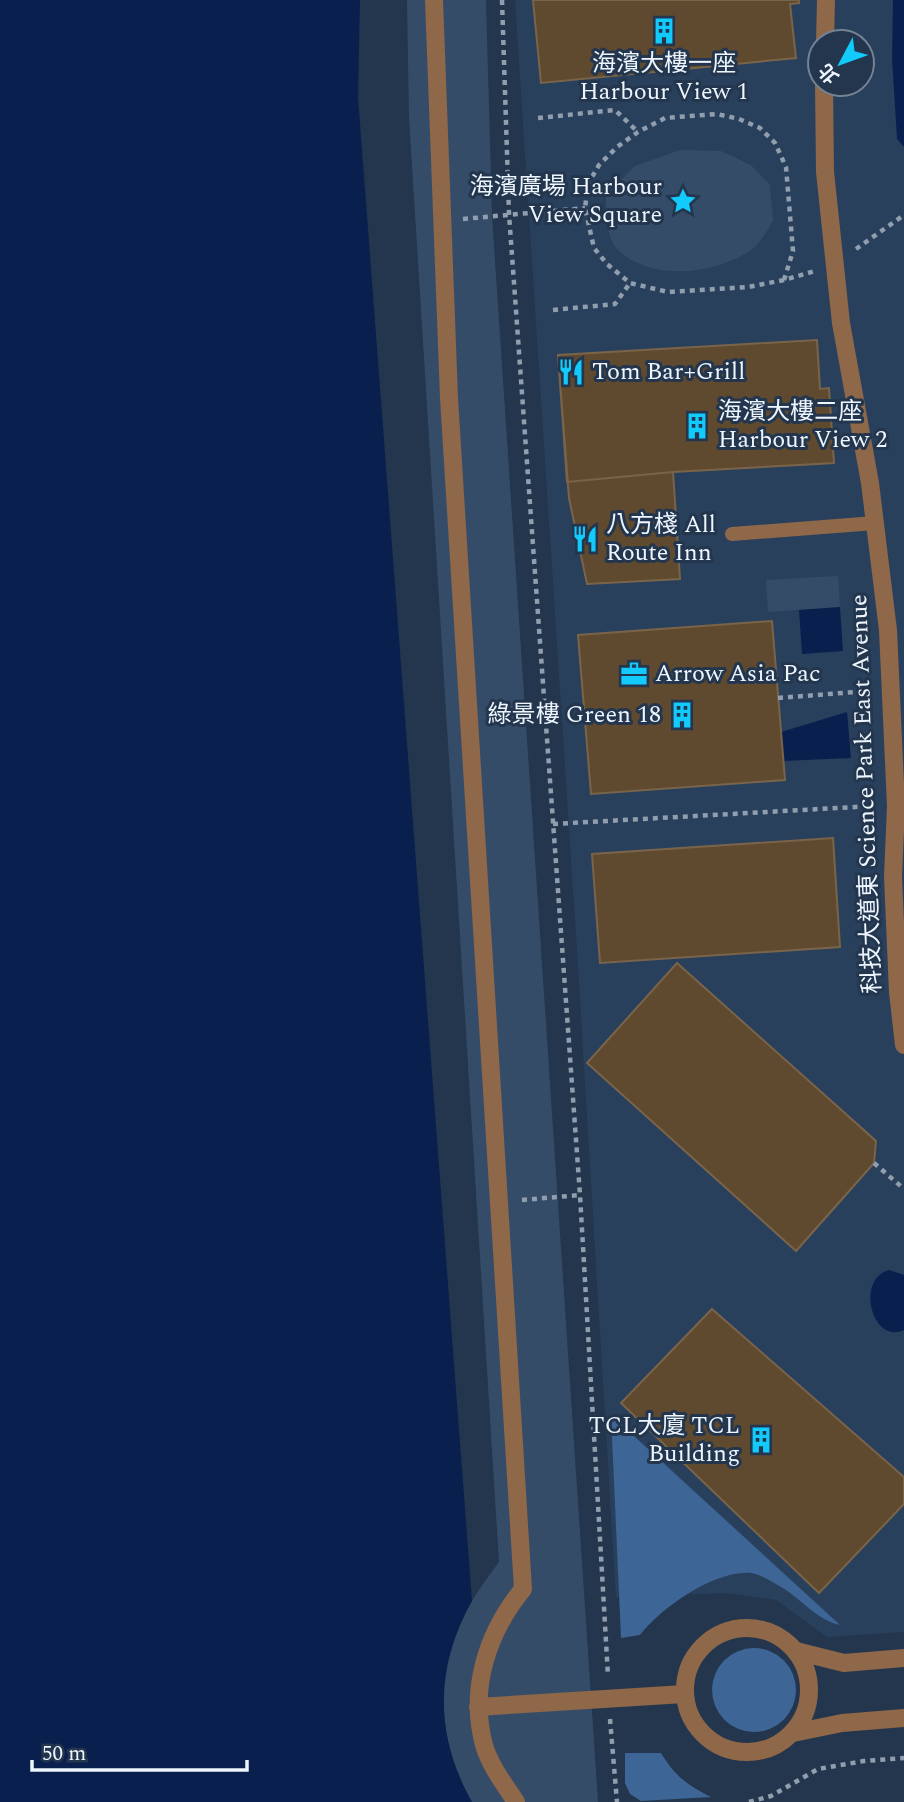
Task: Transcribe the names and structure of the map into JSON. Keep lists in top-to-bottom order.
{
  "streets": {
    "street": ["科技大道東 Science Park East Avenue"]
  },
  "places": {
    "building": [
      "海濱大樓一座 Harbour View 1",
      "海濱大樓二座 Harbour View 2",
      "綠景樓 Green 18",
      "TCL大廈 TCL Building"
    ],
    "place": ["海濱廣場 Harbour View Square"],
    "restaurant": ["Tom Bar+Grill", "八方棧 All Route Inn"],
    "office": ["Arrow Asia Pac"]
  },
  "scale_bar": "50 m",
  "north": "bottom left"
}
